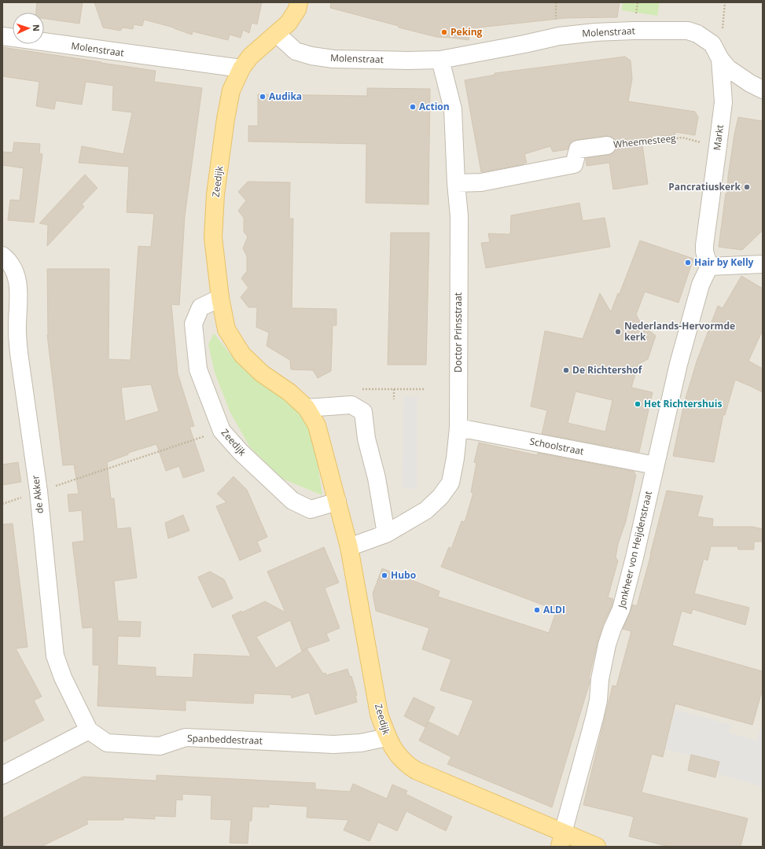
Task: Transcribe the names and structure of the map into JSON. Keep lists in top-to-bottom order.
{
  "streets": {
    "main road": ["Zeedijk"],
    "street": [
      "Molenstraat",
      "Markt",
      "Doctor Prinsstraat",
      "Schoolstraat",
      "de Akker",
      "Jonkheer von Heijdenstraat",
      "Spanbeddestraat"
    ],
    "path": ["Wheemesteeg"]
  },
  "crossings": [
    ["Molenstraat", "Markt"],
    ["Molenstraat", "Zeedijk"],
    ["Molenstraat", "Doctor Prinsstraat"],
    ["Markt", "Wheemesteeg"],
    ["Markt", "Jonkheer von Heijdenstraat"],
    ["Zeedijk", "Doctor Prinsstraat"],
    ["Zeedijk", "Jonkheer von Heijdenstraat"],
    ["Zeedijk", "Spanbeddestraat"],
    ["Doctor Prinsstraat", "Schoolstraat"],
    ["Schoolstraat", "Jonkheer von Heijdenstraat"],
    ["de Akker", "Spanbeddestraat"]
  ],
  "places": [
    "Peking",
    "Audika",
    "Action",
    "Pancratiuskerk",
    "Hair by Kelly",
    "Nederlands-Hervormde kerk",
    "De Richtershof",
    "Het Richtershuis",
    "Hubo",
    "ALDI"
  ],
  "north": "right"
}
